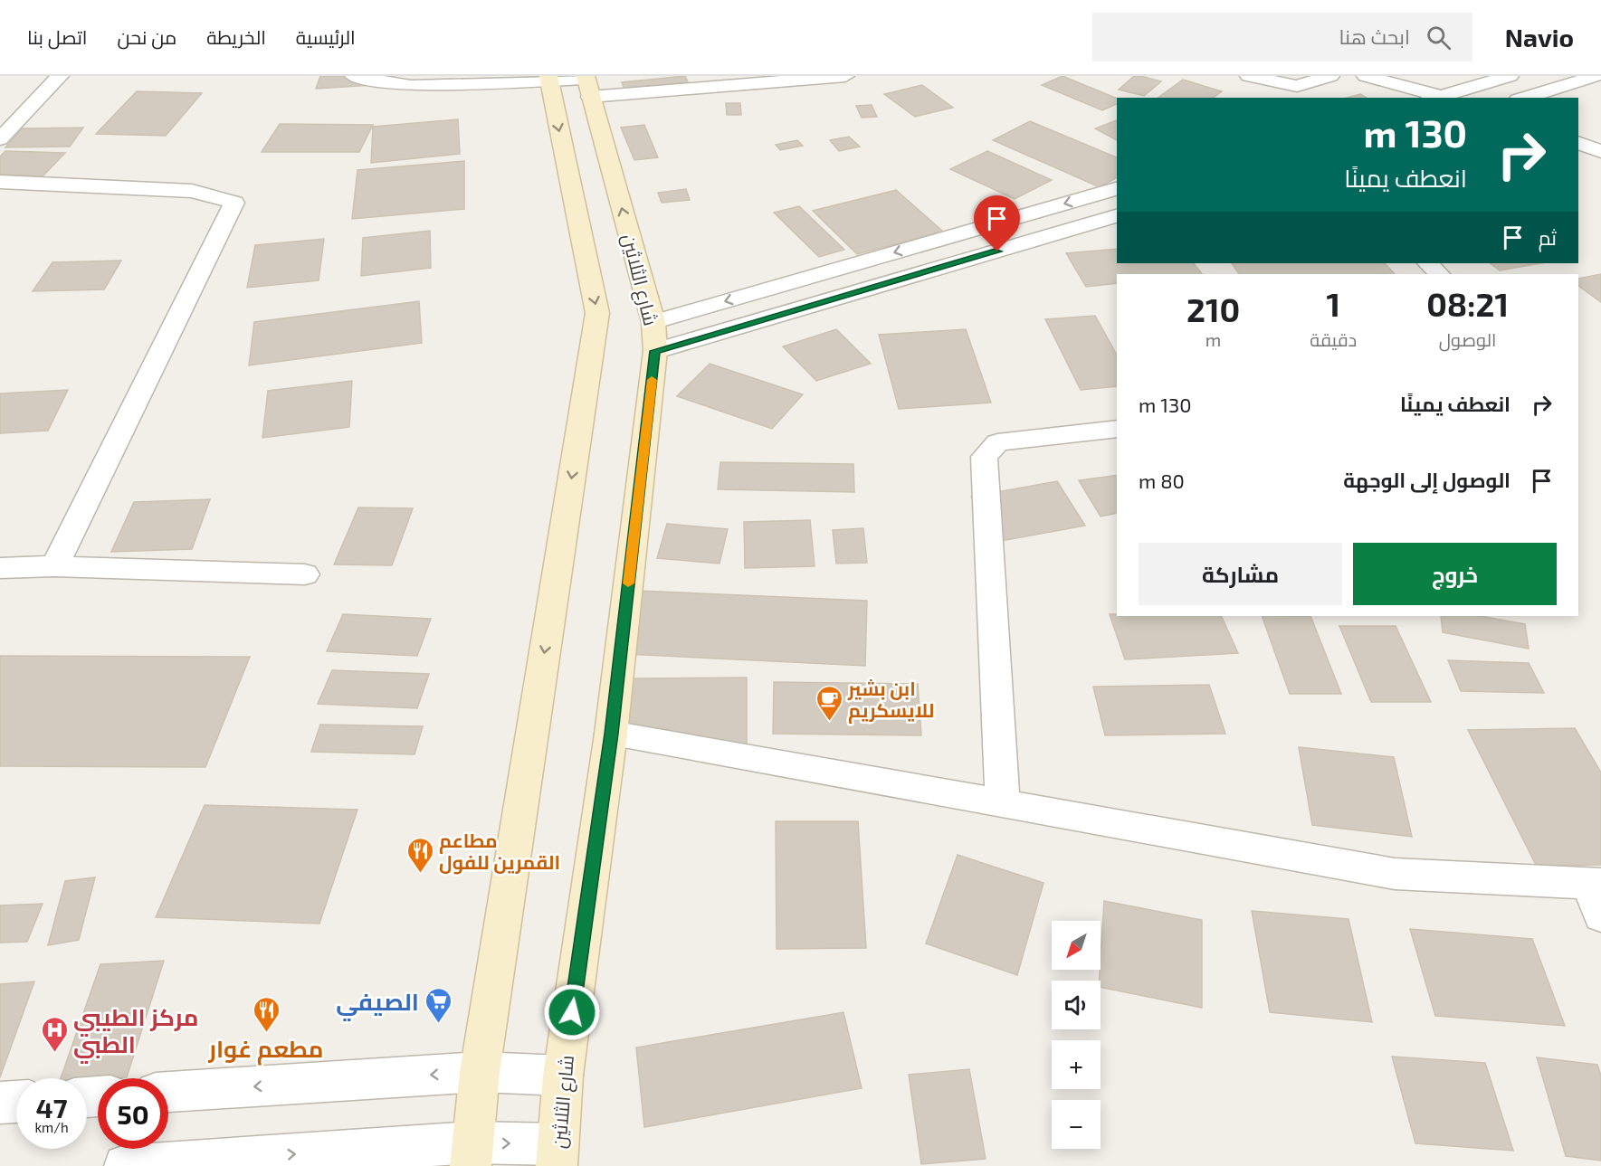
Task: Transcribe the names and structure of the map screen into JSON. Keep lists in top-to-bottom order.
{
  "streets": {
    "main road": ["شارع الثلاثين"]
  },
  "places": {
    "cafe": ["ابن بشير للايسكريم"],
    "restaurant": ["مطاعم القمرين للفول", "مطعم غوار"],
    "supermarket": ["الصيفي"],
    "hospital": ["مركز الطيبي الطبي"]
  },
  "north": "bottom left",
  "page": {
    "header": "Navio",
    "search": "ابحث هنا",
    "nav": [
      "الرئيسية",
      "الخريطة",
      "من نحن",
      "اتصل بنا"
    ],
    "turn": ["130 m", "انعطف يمينًا"],
    "then": "ثم",
    "eta": [
      "08:21",
      "الوصول",
      "1",
      "دقيقة",
      "210",
      "m"
    ],
    "list": [
      {
        "name": "انعطف يمينًا",
        "value": "130 m"
      },
      {
        "name": "الوصول إلى الوجهة",
        "value": "80 m"
      }
    ],
    "buttons": ["خروج", "مشاركة"],
    "map_buttons": ["+", "−"],
    "speed": "47 km/h",
    "limit": "50"
  }
}
